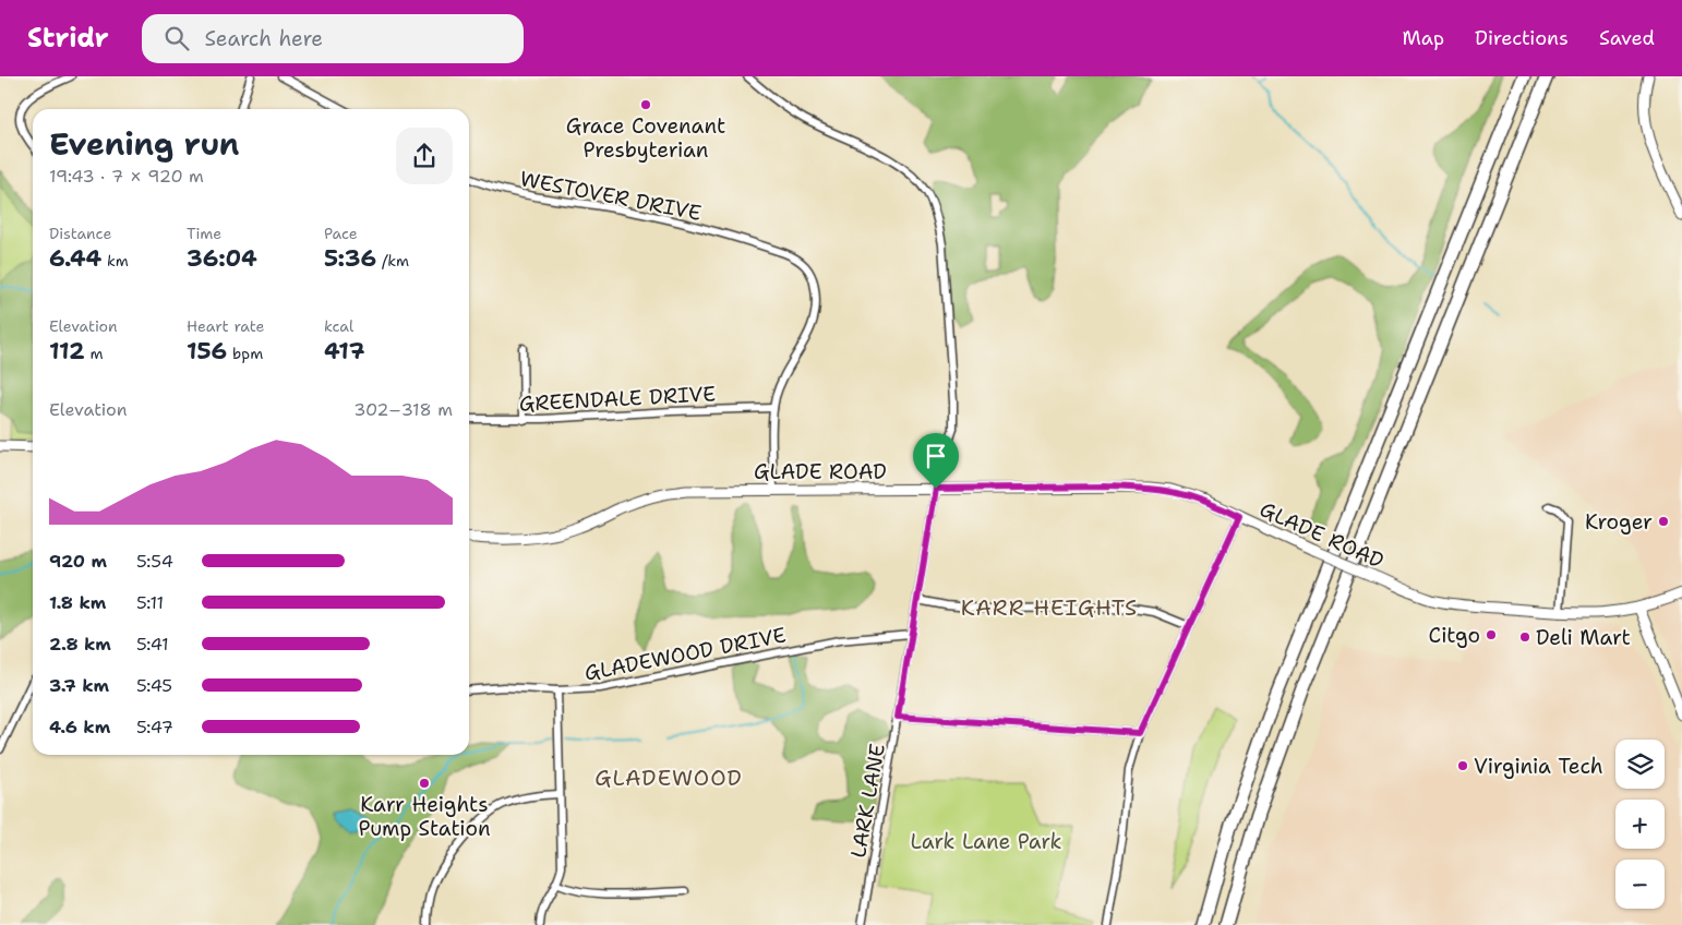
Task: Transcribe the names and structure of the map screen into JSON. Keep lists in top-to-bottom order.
{
  "streets": {
    "street": [
      "WESTOVER DRIVE",
      "GREENDALE DRIVE",
      "GLADE ROAD",
      "GLADEWOOD DRIVE",
      "LARK LANE"
    ]
  },
  "crossings": [
    ["WESTOVER DRIVE", "GREENDALE DRIVE"],
    ["WESTOVER DRIVE", "GLADE ROAD"],
    ["GLADE ROAD", "LARK LANE"],
    ["GLADEWOOD DRIVE", "LARK LANE"]
  ],
  "districts": ["KARR HEIGHTS", "GLADEWOOD"],
  "parks": ["Lark Lane Park"],
  "places": [
    "Grace Covenant Presbyterian",
    "Kroger",
    "Citgo",
    "Deli Mart",
    "Virginia Tech",
    "Karr Heights Pump Station"
  ],
  "page": {
    "header": "Stridr",
    "search": "Search here",
    "nav": ["Map", "Directions", "Saved"],
    "heading": ["Evening run", "19:43 · 7 × 920 m"],
    "stats": [
      ["Distance", "6.44 km"],
      ["Time", "36:04"],
      ["Pace", "5:36 /km"],
      ["Elevation", "112 m"],
      ["Heart rate", "156 bpm"],
      ["kcal", "417"]
    ],
    "chart": ["Elevation", "302–318 m"],
    "list": [
      {
        "name": "920 m",
        "note": "5:54"
      },
      {
        "name": "1.8 km",
        "note": "5:11"
      },
      {
        "name": "2.8 km",
        "note": "5:41"
      },
      {
        "name": "3.7 km",
        "note": "5:45"
      },
      {
        "name": "4.6 km",
        "note": "5:47"
      }
    ],
    "map_buttons": ["+", "−"]
  }
}
